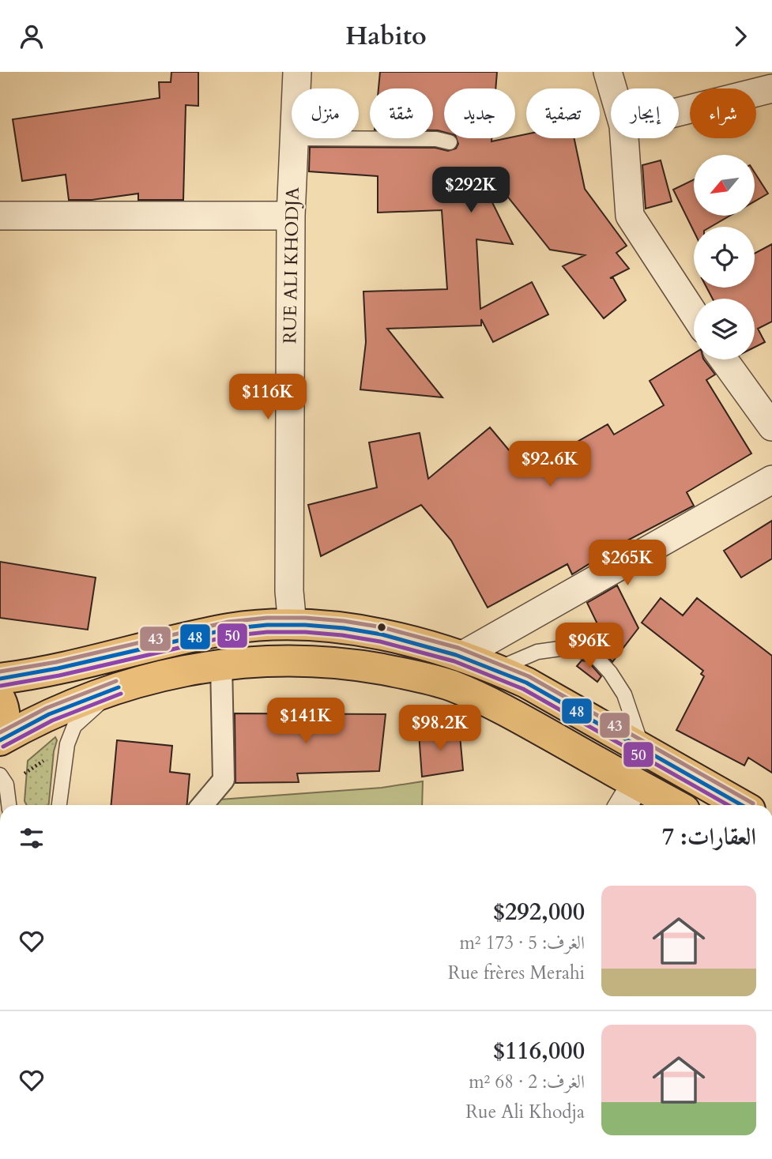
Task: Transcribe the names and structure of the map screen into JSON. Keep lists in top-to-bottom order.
{
  "streets": {
    "street": ["RUE ALI KHODJA"]
  },
  "lines": ["transit line 43", "transit line 48", "transit line 50"],
  "north": "bottom left",
  "page": {
    "header": "Habito",
    "chip": [
      "شراء",
      "إيجار",
      "تصفية",
      "جديد",
      "شقة",
      "منزل"
    ],
    "price": [
      "$292K",
      "$116K",
      "$92.6K",
      "$265K",
      "$96K",
      "$141K",
      "$98.2K"
    ],
    "heading": "العقارات: 7",
    "list": [
      {
        "name": "$292,000",
        "note": "الغرف: 5 · 173 m² · Rue frères Merahi"
      },
      {
        "name": "$116,000",
        "note": "الغرف: 2 · 68 m² · Rue Ali Khodja"
      }
    ]
  }
}
